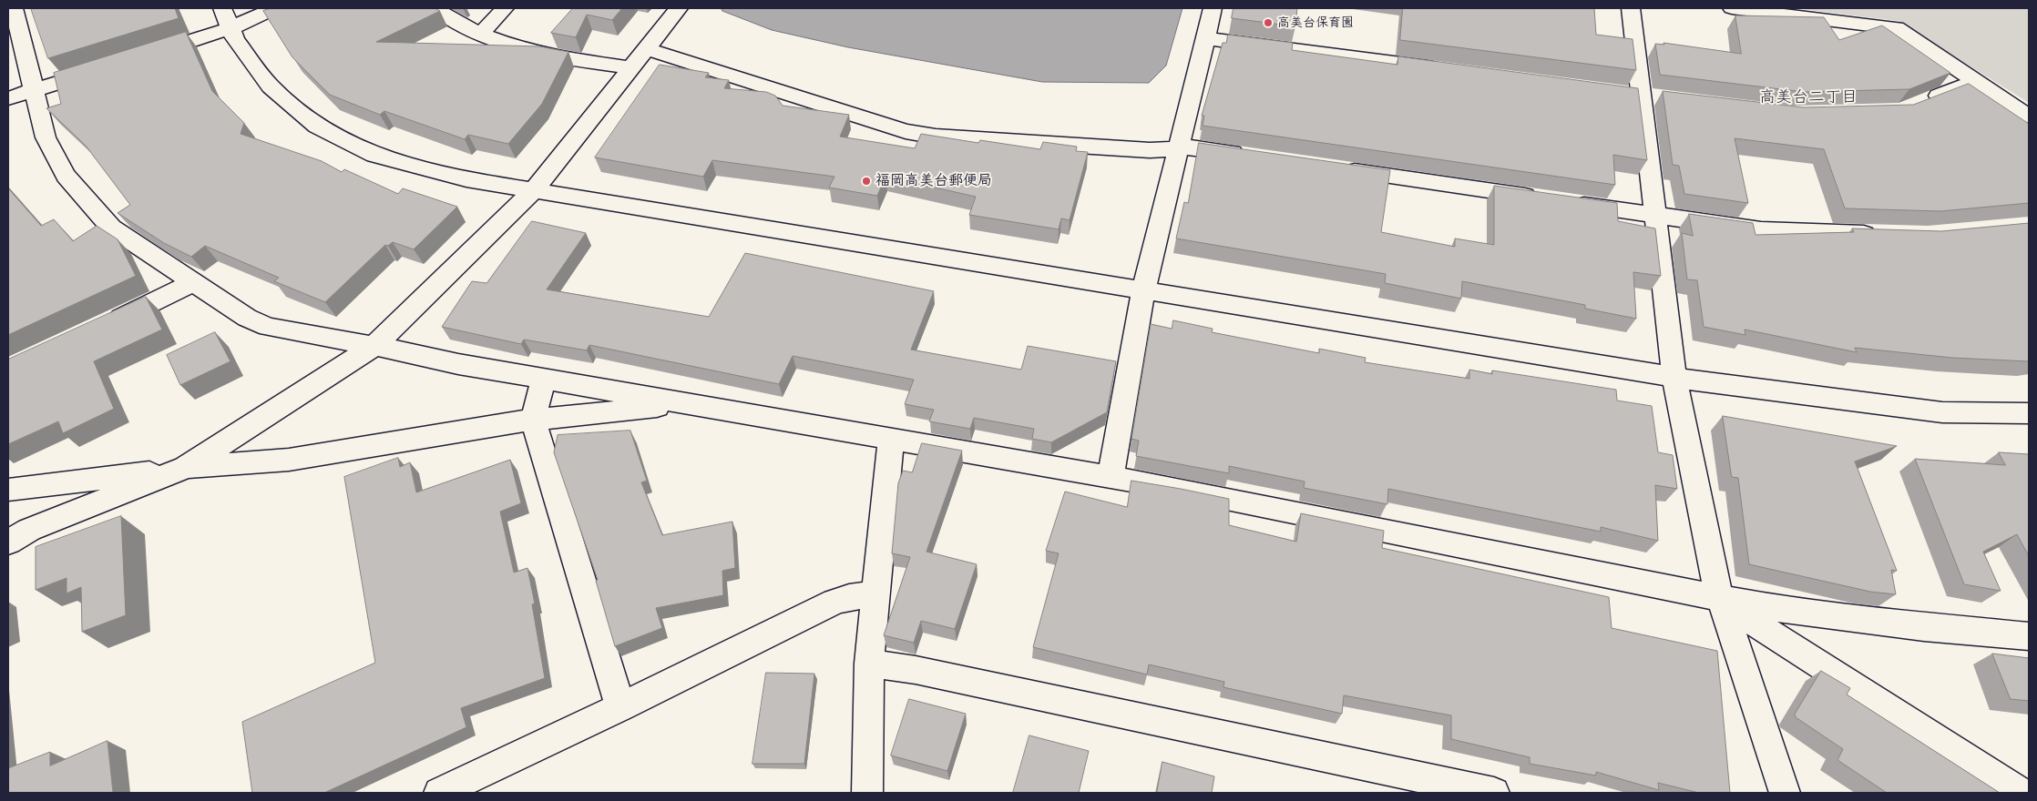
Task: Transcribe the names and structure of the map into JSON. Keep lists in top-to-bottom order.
{
  "districts": ["高美台二丁目"],
  "places": ["高美台保育園", "福岡高美台郵便局"]
}
